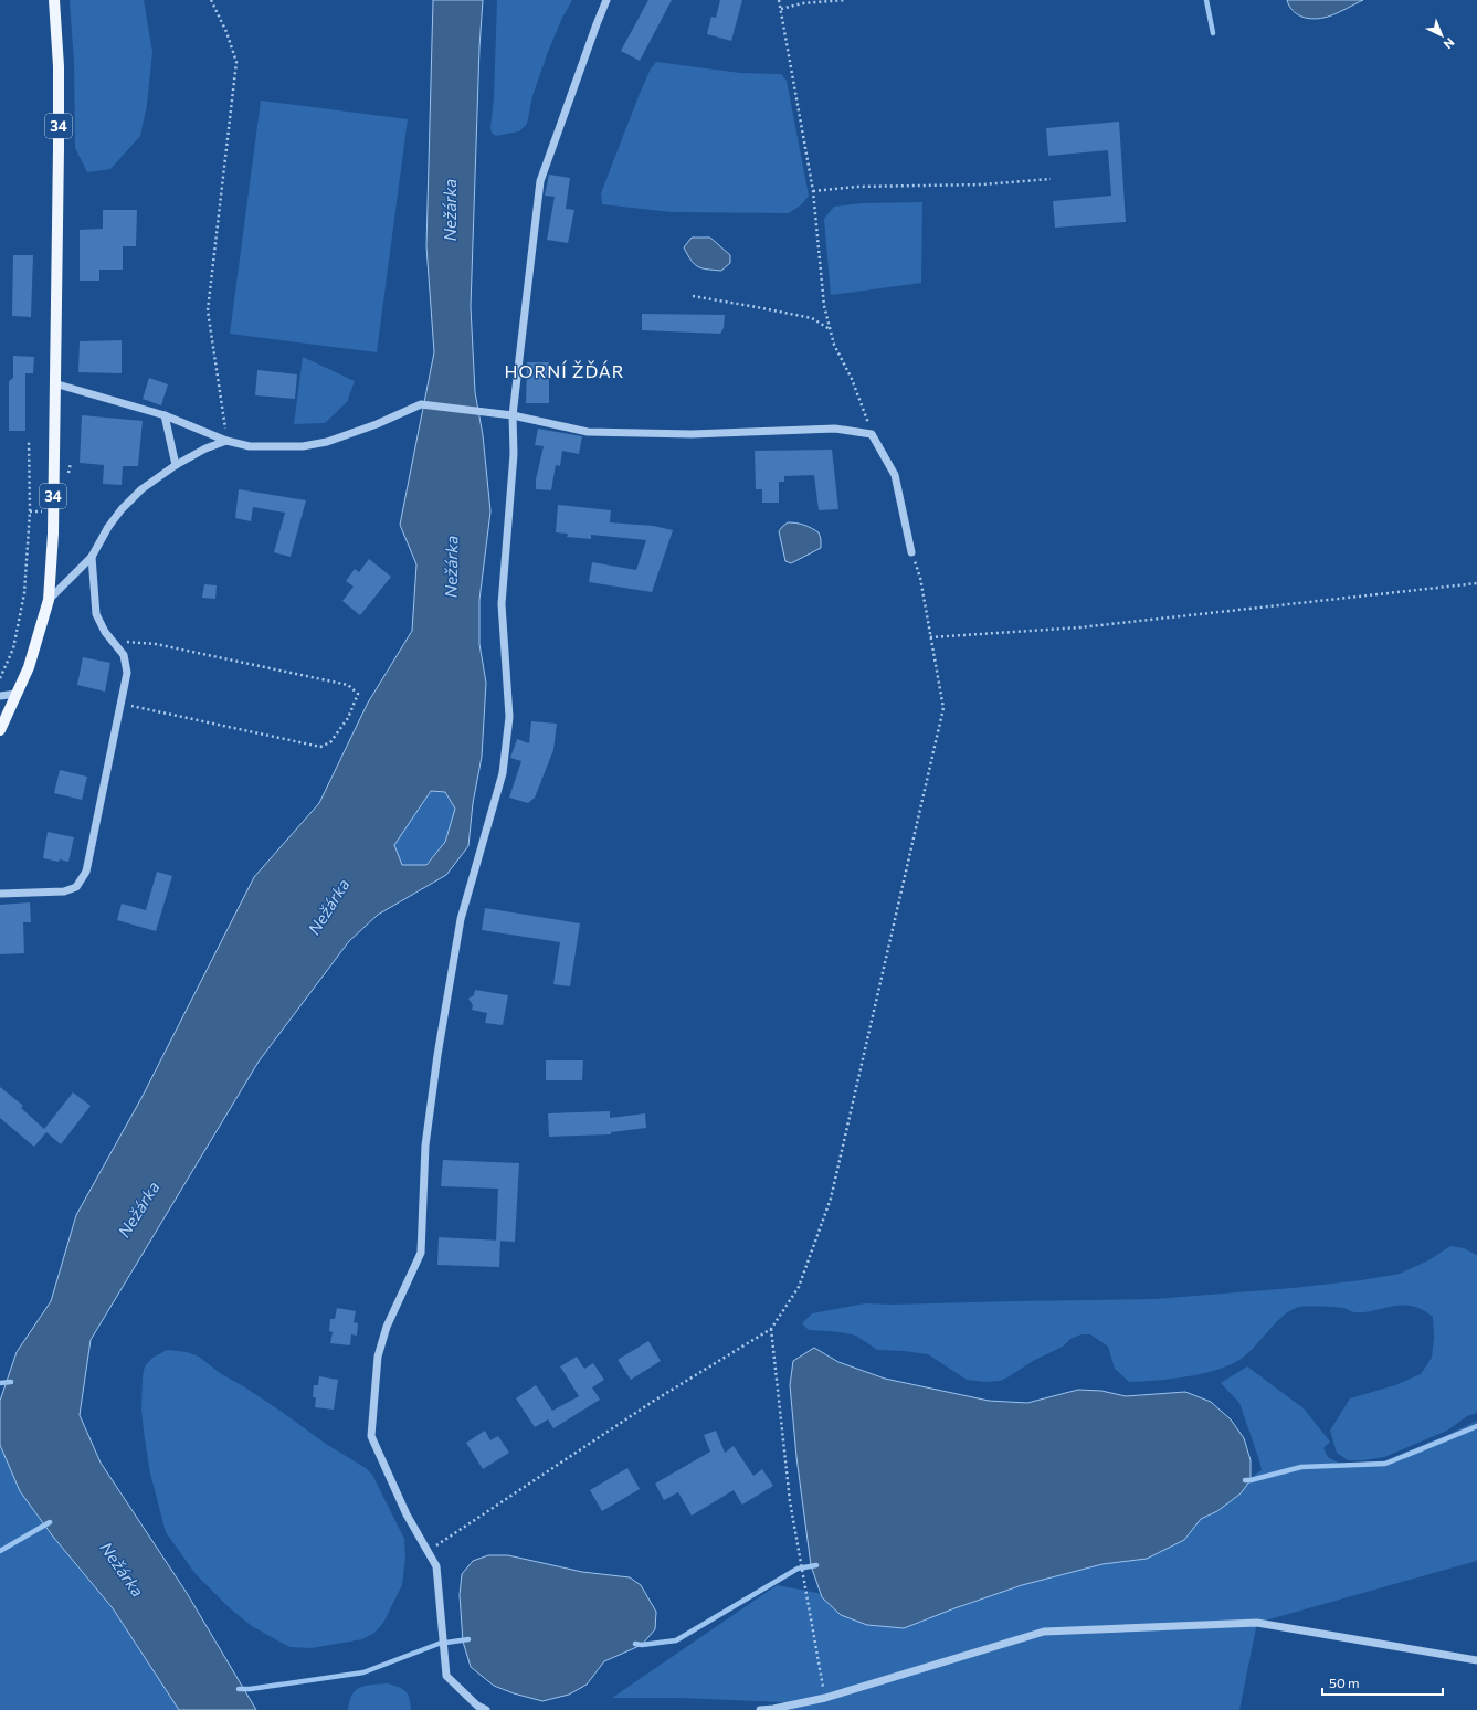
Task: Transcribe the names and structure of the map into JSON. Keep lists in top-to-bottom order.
{
  "streets": {
    "main road": ["34"]
  },
  "districts": ["HORNÍ ŽĎÁR"],
  "water": ["Nežárka"],
  "scale_bar": "50 m",
  "north": "bottom right"
}
